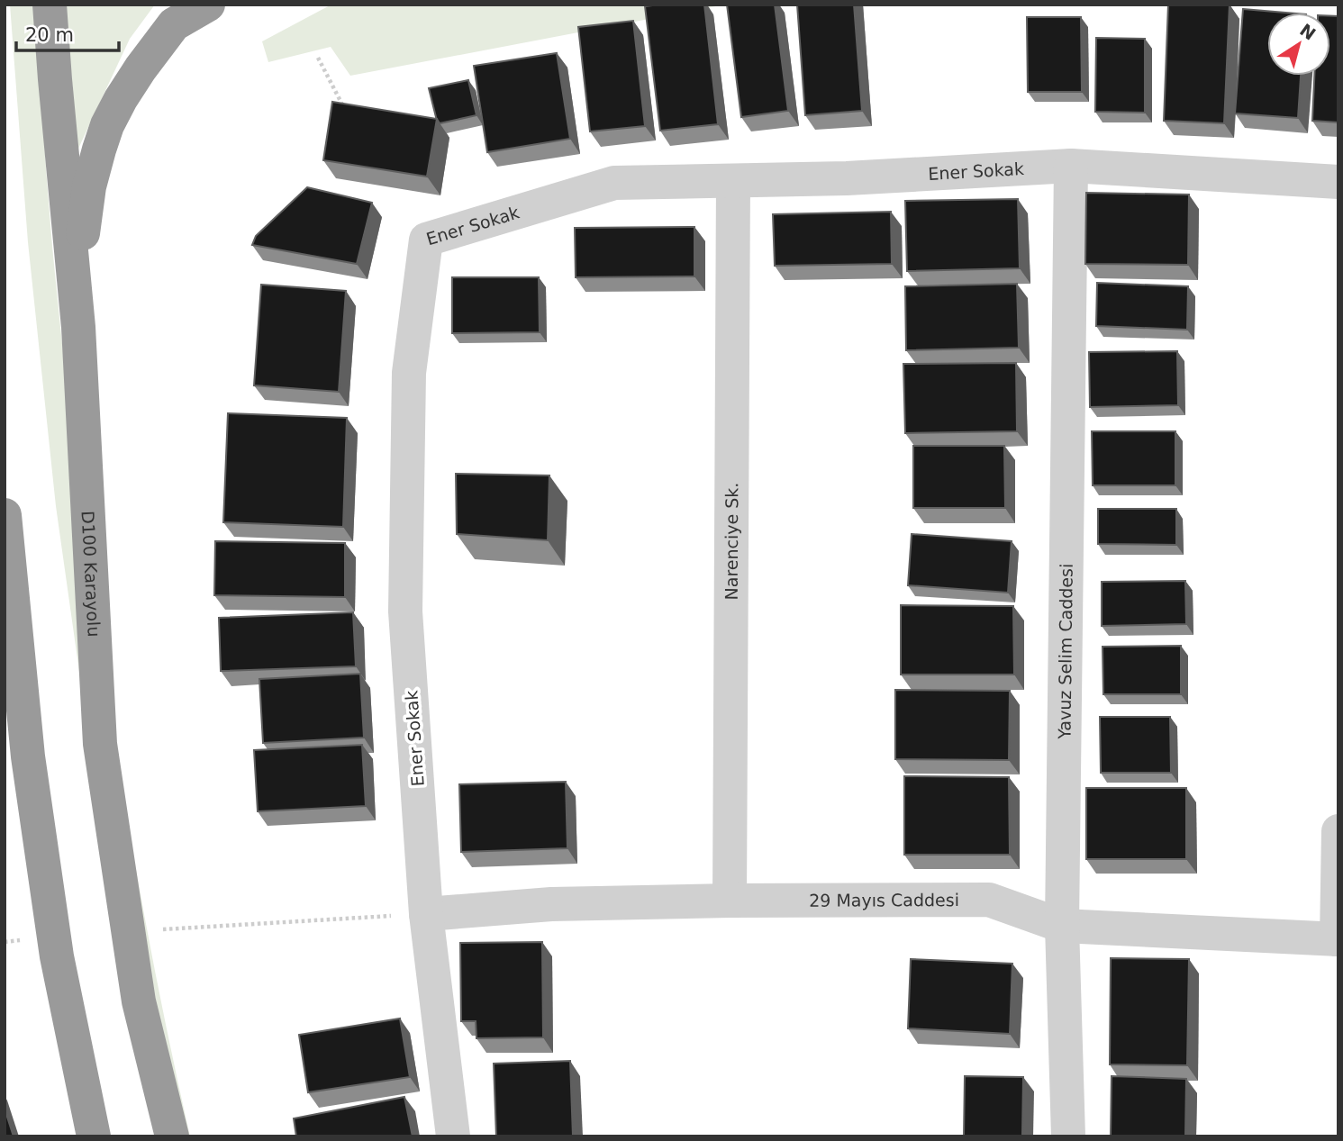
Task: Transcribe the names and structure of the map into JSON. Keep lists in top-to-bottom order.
{
  "streets": {
    "highway": ["D100 Karayolu"],
    "street": [
      "Ener Sokak",
      "Narenciye Sk.",
      "Yavuz Selim Caddesi",
      "29 Mayıs Caddesi"
    ]
  },
  "crossings": [
    ["Ener Sokak", "Narenciye Sk."],
    ["Ener Sokak", "Yavuz Selim Caddesi"],
    ["Ener Sokak", "29 Mayıs Caddesi"],
    ["Narenciye Sk.", "29 Mayıs Caddesi"],
    ["Yavuz Selim Caddesi", "29 Mayıs Caddesi"]
  ],
  "scale_bar": "20 m",
  "north": "top right"
}
